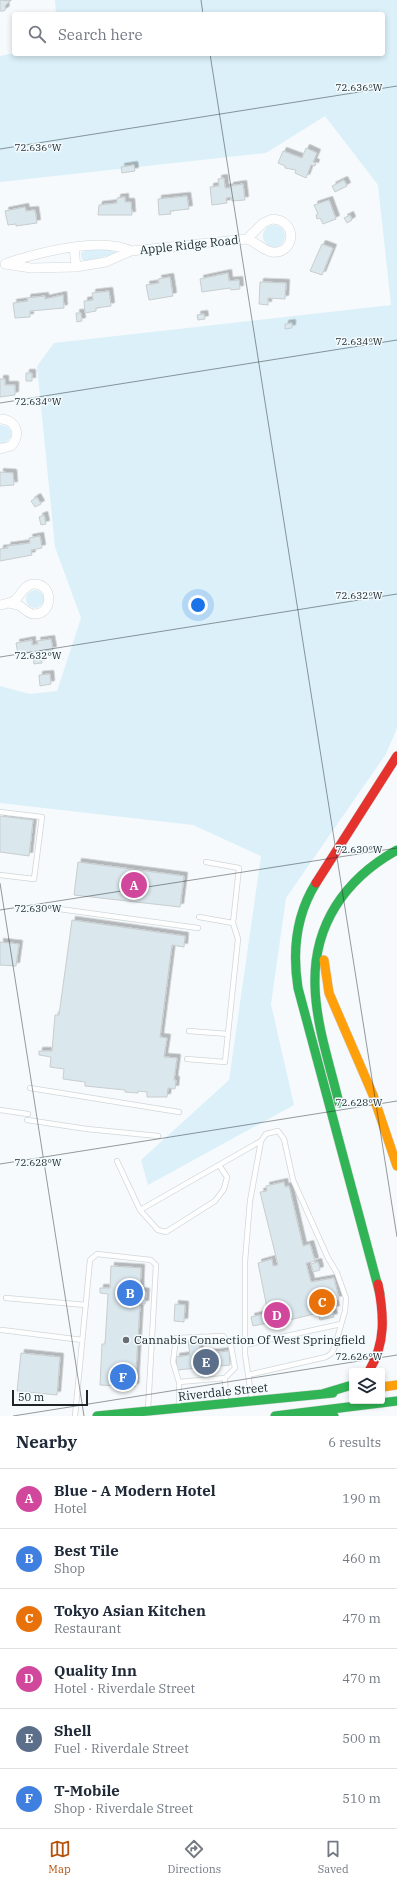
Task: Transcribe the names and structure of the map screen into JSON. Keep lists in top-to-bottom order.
{
  "streets": {
    "main road": ["Riverdale Street"],
    "street": ["Apple Ridge Road"]
  },
  "places": ["Cannabis Connection Of West Springfield"],
  "scale_bar": "50 m",
  "page": {
    "search": "Search here",
    "pins": [
      "A",
      "B",
      "C",
      "D",
      "E",
      "F"
    ],
    "scale": "50 m",
    "heading": ["Nearby", "6 results"],
    "list": [
      {
        "mark": "A",
        "name": "Blue - A Modern Hotel",
        "note": "Hotel",
        "value": "190 m"
      },
      {
        "mark": "B",
        "name": "Best Tile",
        "note": "Shop",
        "value": "460 m"
      },
      {
        "mark": "C",
        "name": "Tokyo Asian Kitchen",
        "note": "Restaurant",
        "value": "470 m"
      },
      {
        "mark": "D",
        "name": "Quality Inn",
        "note": "Hotel · Riverdale Street",
        "value": "470 m"
      },
      {
        "mark": "E",
        "name": "Shell",
        "note": "Fuel · Riverdale Street",
        "value": "500 m"
      },
      {
        "mark": "F",
        "name": "T-Mobile",
        "note": "Shop · Riverdale Street",
        "value": "510 m"
      }
    ],
    "nav": ["Map", "Directions", "Saved"]
  },
  "coordinates": [
    "72.636°W",
    "72.634°W",
    "72.632°W",
    "72.630°W",
    "72.628°W",
    "72.626°W"
  ]
}
